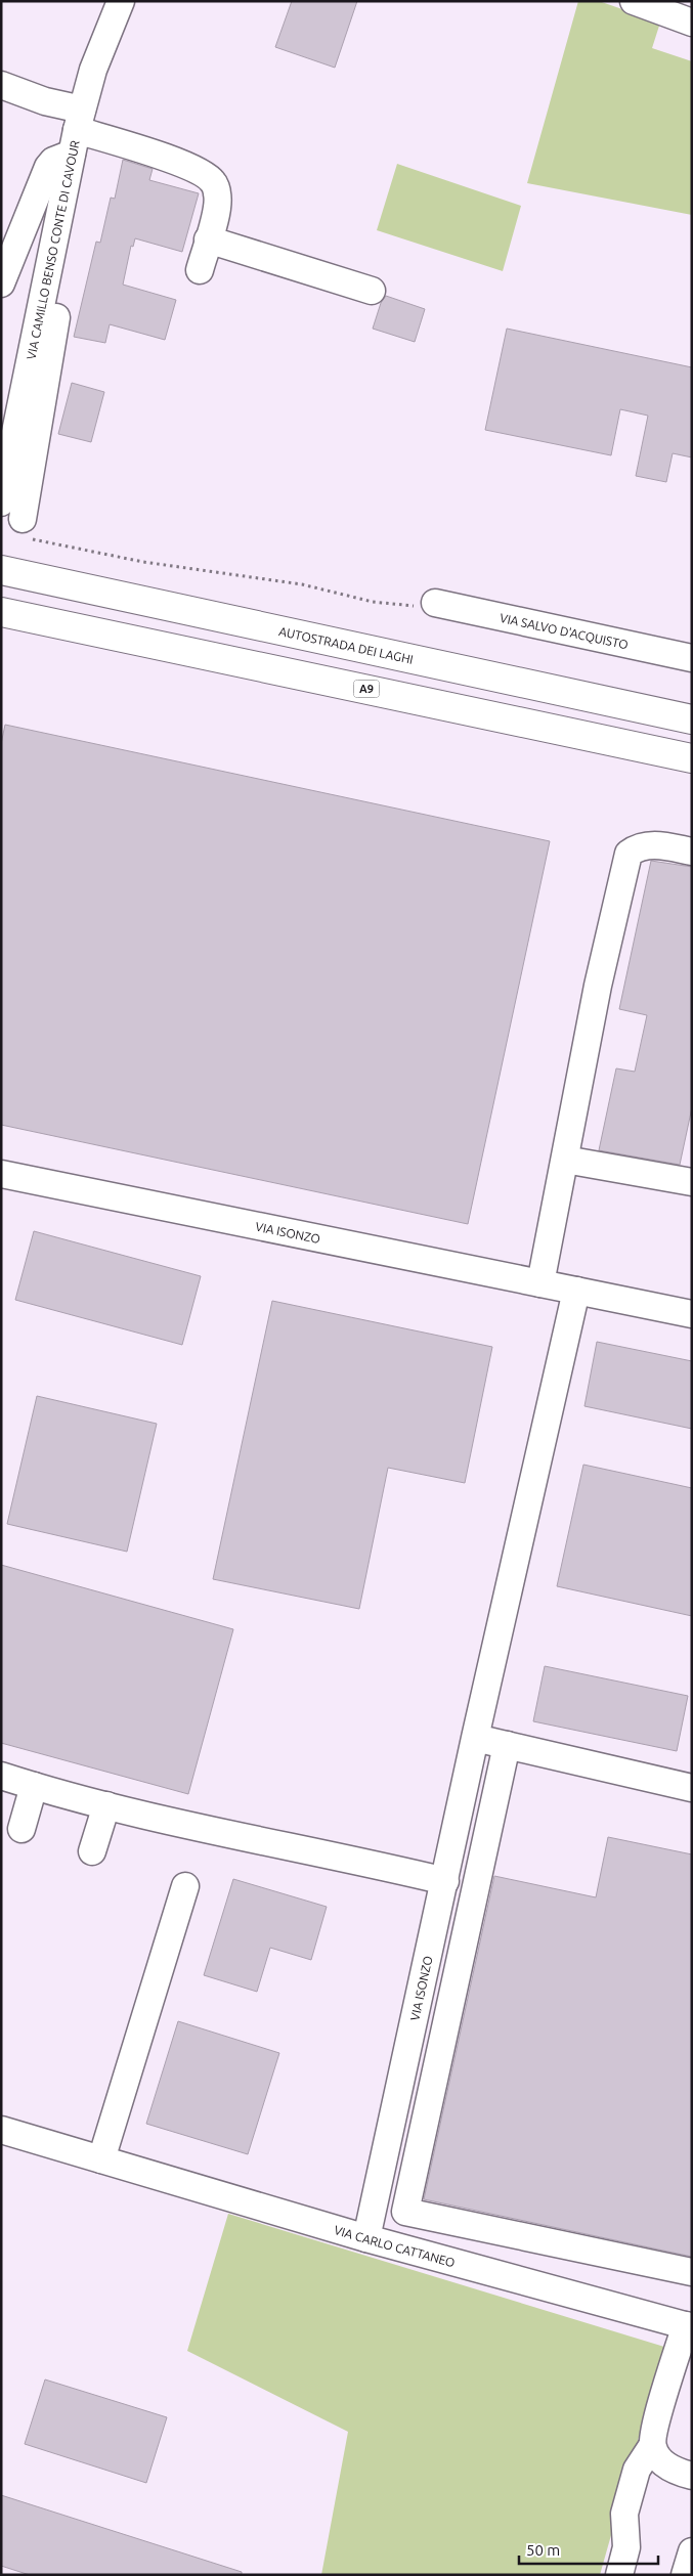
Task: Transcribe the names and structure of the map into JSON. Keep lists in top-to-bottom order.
{
  "streets": {
    "highway": ["AUTOSTRADA DEI LAGHI", "A9"],
    "street": [
      "VIA CAMILLO BENSO CONTE DI CAVOUR",
      "VIA SALVO D'ACQUISTO",
      "VIA ISONZO",
      "VIA CARLO CATTANEO"
    ]
  },
  "crossings": [
    ["VIA ISONZO", "VIA CARLO CATTANEO"]
  ],
  "scale_bar": "50 m"
}
